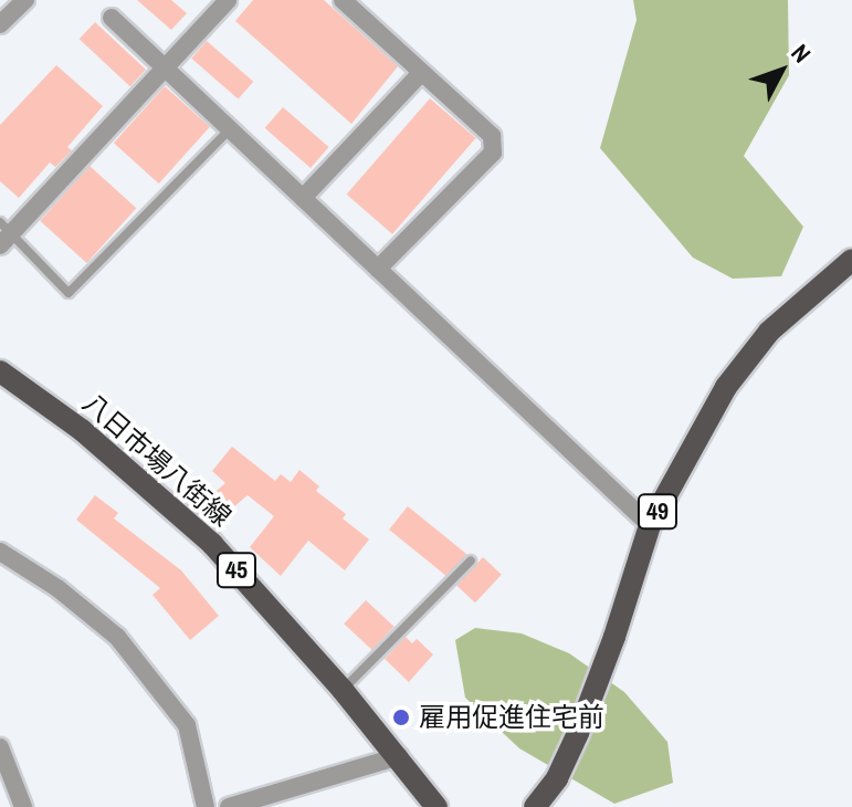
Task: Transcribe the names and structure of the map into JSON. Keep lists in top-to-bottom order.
{
  "streets": {
    "main road": ["八日市場八街線", "49", "45"]
  },
  "places": ["雇用促進住宅前"],
  "north": "top right"
}
